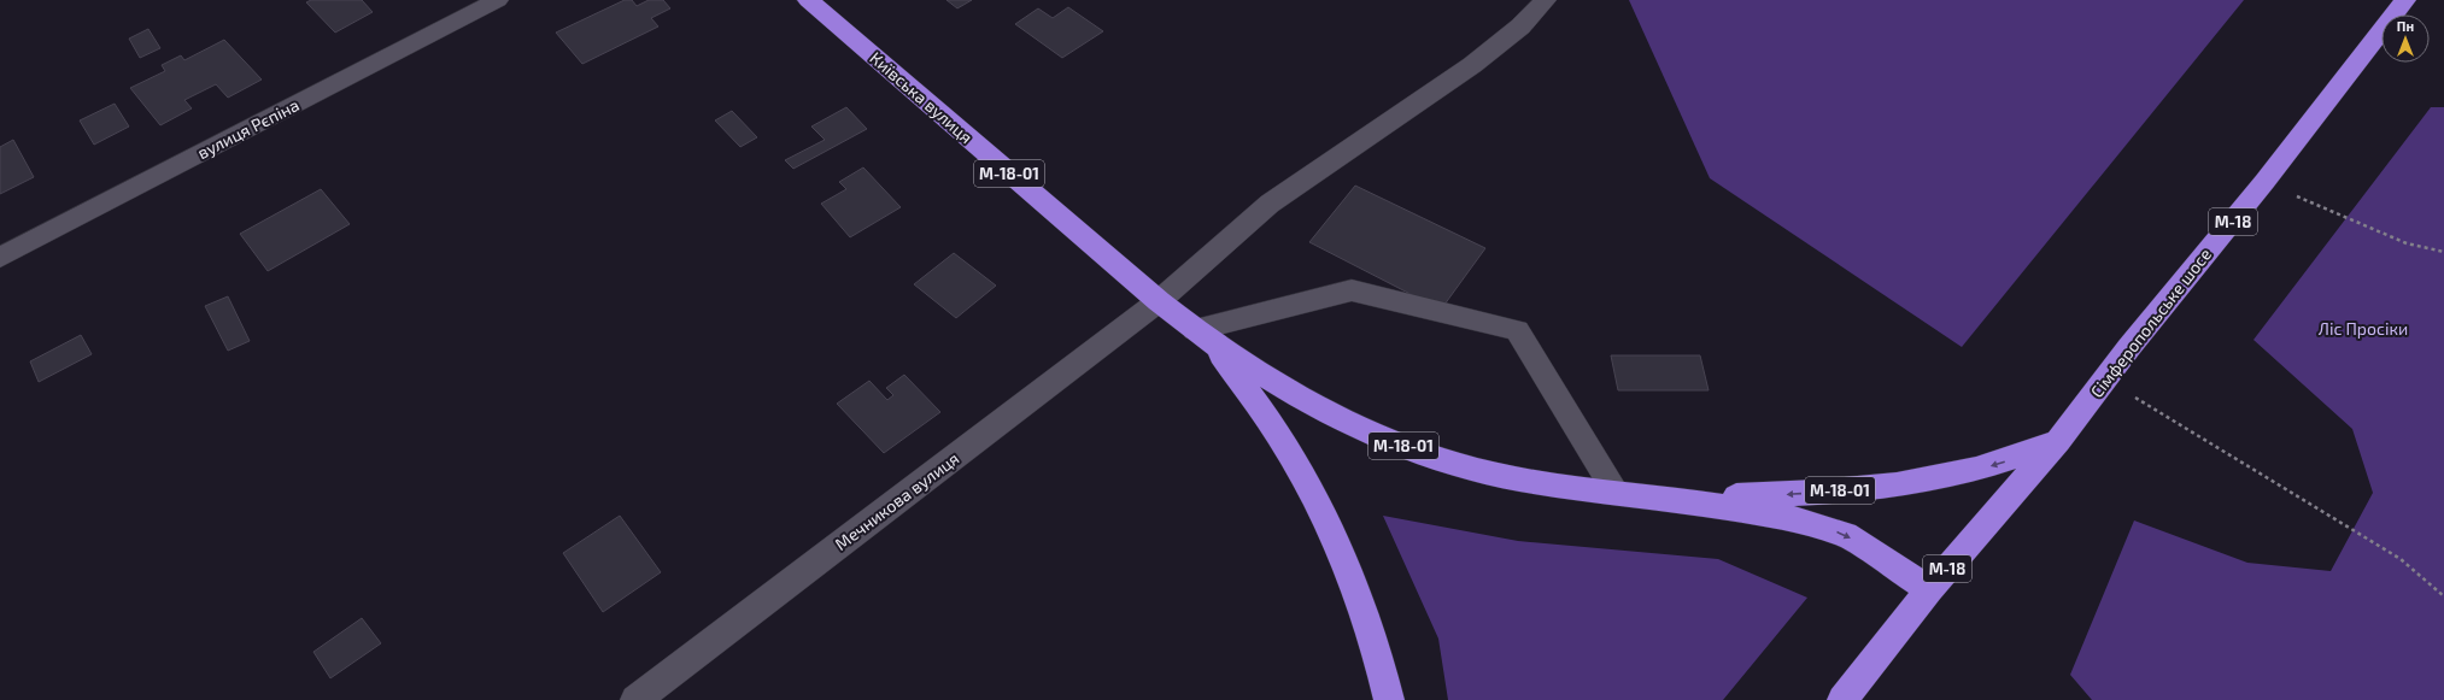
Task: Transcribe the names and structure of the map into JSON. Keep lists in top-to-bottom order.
{
  "streets": {
    "highway": [
      "Київська вулиця",
      "М-18-01",
      "М-18",
      "Сімферопольське шосе"
    ],
    "street": ["вулиця Рєпіна", "Мечникова вулиця"]
  },
  "crossings": [
    ["Київська вулиця", "М-18-01"],
    ["Київська вулиця", "Мечникова вулиця"],
    ["М-18-01", "М-18"],
    ["М-18-01", "Сімферопольське шосе"],
    ["М-18", "Сімферопольське шосе"]
  ],
  "parks": ["Ліс Просіки"],
  "north": "top"
}
